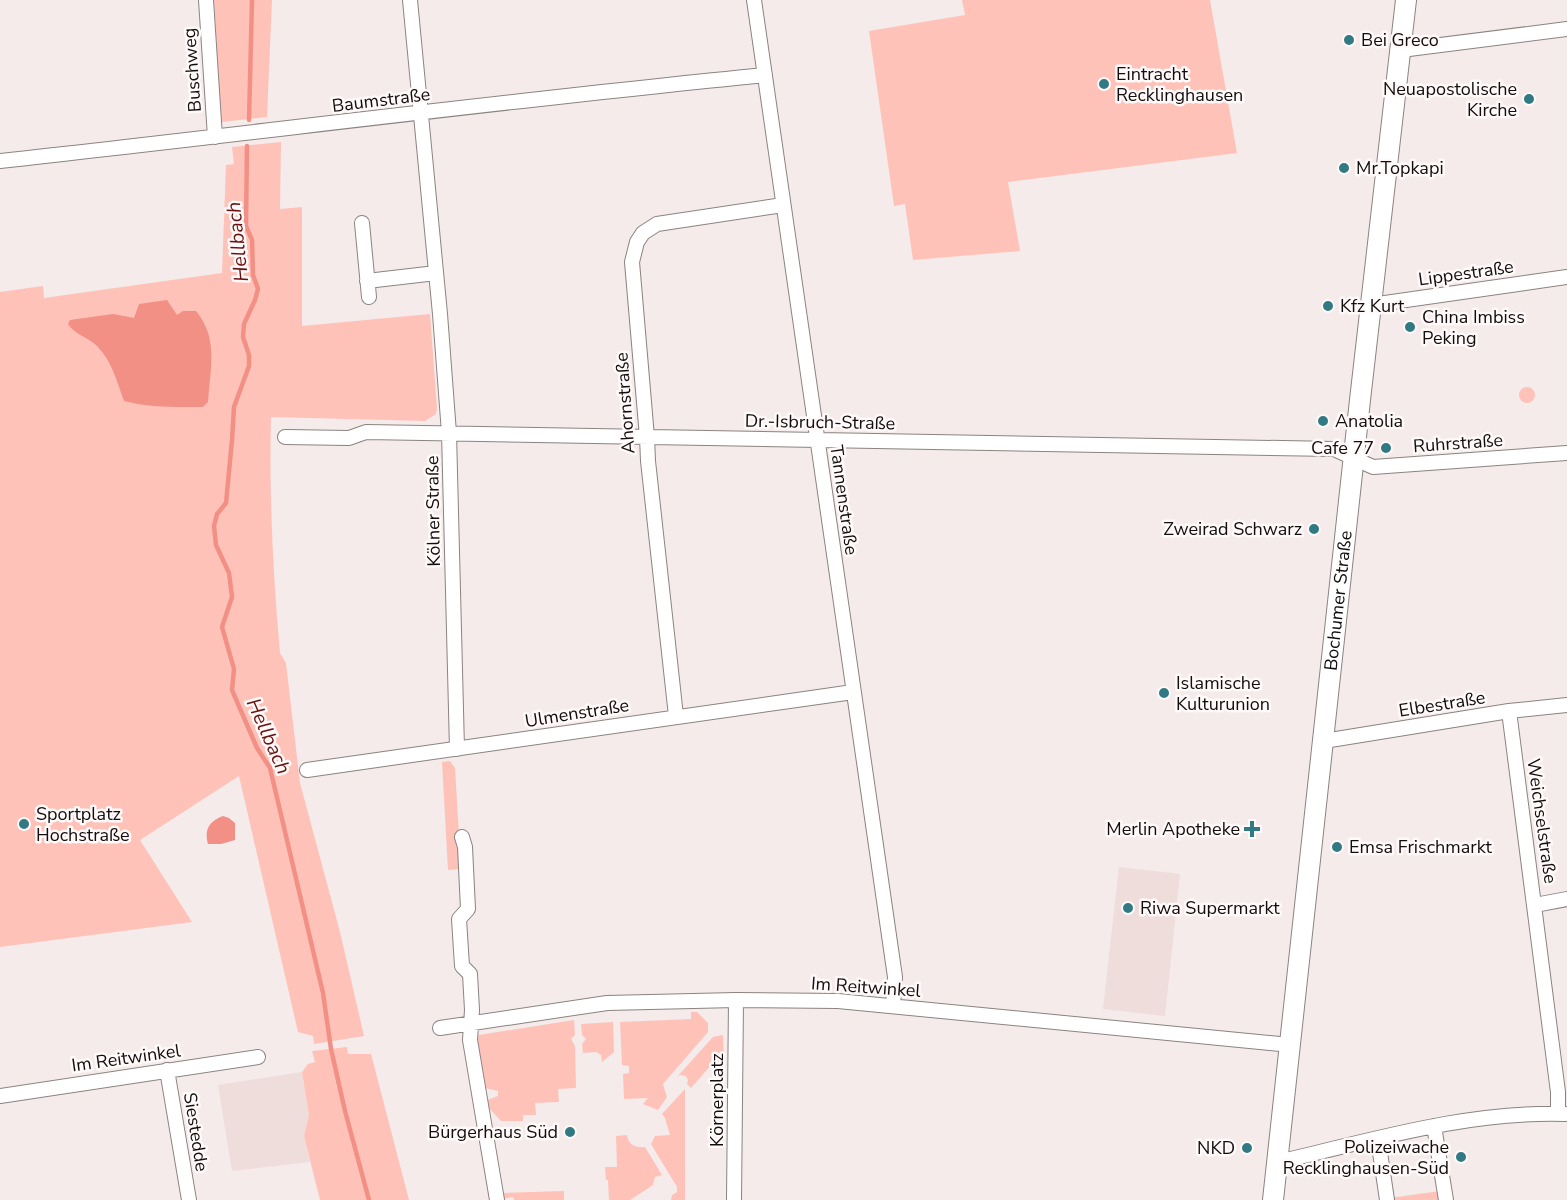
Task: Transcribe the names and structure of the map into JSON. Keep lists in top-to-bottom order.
{
  "streets": {
    "main road": ["Bochumer Straße"],
    "street": [
      "Buschweg",
      "Baumstraße",
      "Lippestraße",
      "Ahornstraße",
      "Dr.-Isbruch-Straße",
      "Ruhrstraße",
      "Tannenstraße",
      "Kölner Straße",
      "Elbestraße",
      "Ulmenstraße",
      "Weichselstraße",
      "Im Reitwinkel",
      "Körnerplatz",
      "Siestedde"
    ]
  },
  "crossings": [
    ["Buschweg", "Baumstraße"],
    ["Baumstraße", "Tannenstraße"],
    ["Baumstraße", "Kölner Straße"],
    ["Lippestraße", "Bochumer Straße"],
    ["Ahornstraße", "Dr.-Isbruch-Straße"],
    ["Ahornstraße", "Tannenstraße"],
    ["Ahornstraße", "Ulmenstraße"],
    ["Dr.-Isbruch-Straße", "Ruhrstraße"],
    ["Dr.-Isbruch-Straße", "Tannenstraße"],
    ["Dr.-Isbruch-Straße", "Kölner Straße"],
    ["Dr.-Isbruch-Straße", "Bochumer Straße"],
    ["Ruhrstraße", "Bochumer Straße"],
    ["Tannenstraße", "Ulmenstraße"],
    ["Tannenstraße", "Im Reitwinkel"],
    ["Kölner Straße", "Ulmenstraße"],
    ["Bochumer Straße", "Elbestraße"],
    ["Bochumer Straße", "Im Reitwinkel"],
    ["Elbestraße", "Weichselstraße"],
    ["Im Reitwinkel", "Körnerplatz"],
    ["Im Reitwinkel", "Siestedde"]
  ],
  "water": ["Hellbach"],
  "places": {
    "other": [
      "Bei Greco",
      "Eintracht Recklinghausen",
      "Neuapostolische Kirche",
      "Mr.Topkapi",
      "Kfz Kurt",
      "China Imbiss Peking",
      "Anatolia",
      "Cafe 77",
      "Zweirad Schwarz",
      "Islamische Kulturunion",
      "Sportplatz Hochstraße",
      "Emsa Frischmarkt",
      "Riwa Supermarkt",
      "Bürgerhaus Süd",
      "NKD",
      "Polizeiwache Recklinghausen-Süd"
    ],
    "health": ["Merlin Apotheke"]
  }
}
